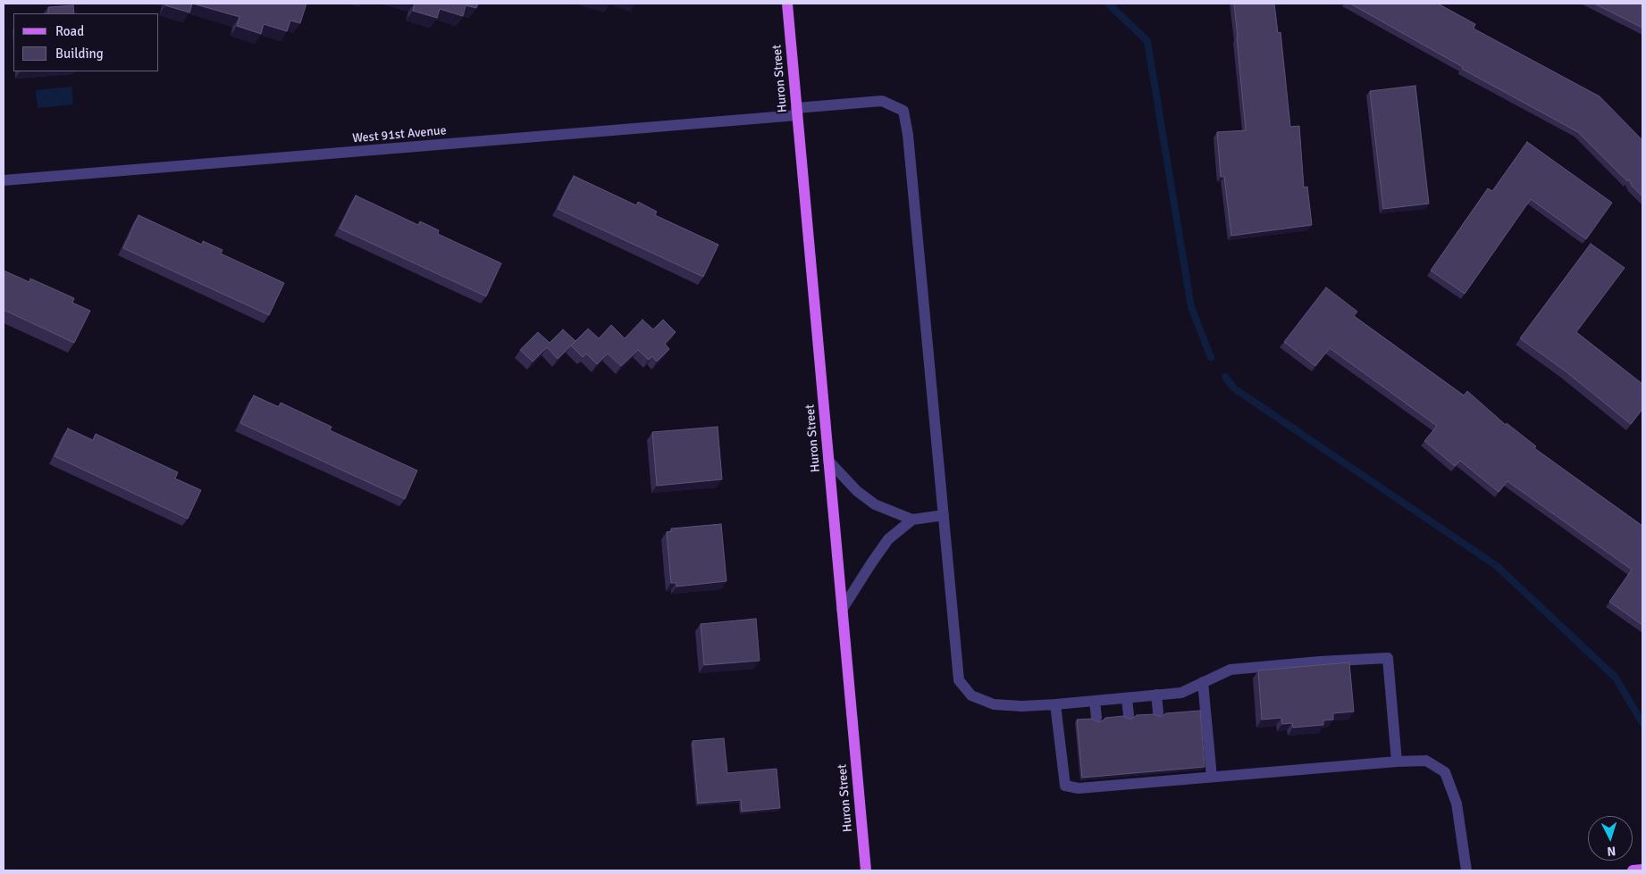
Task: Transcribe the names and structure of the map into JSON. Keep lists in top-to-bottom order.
{
  "streets": {
    "main road": ["Huron Street"],
    "street": ["West 91st Avenue"]
  },
  "crossings": [
    ["Huron Street", "West 91st Avenue"]
  ],
  "legend": ["Road", "Building"],
  "north": "bottom"
}
